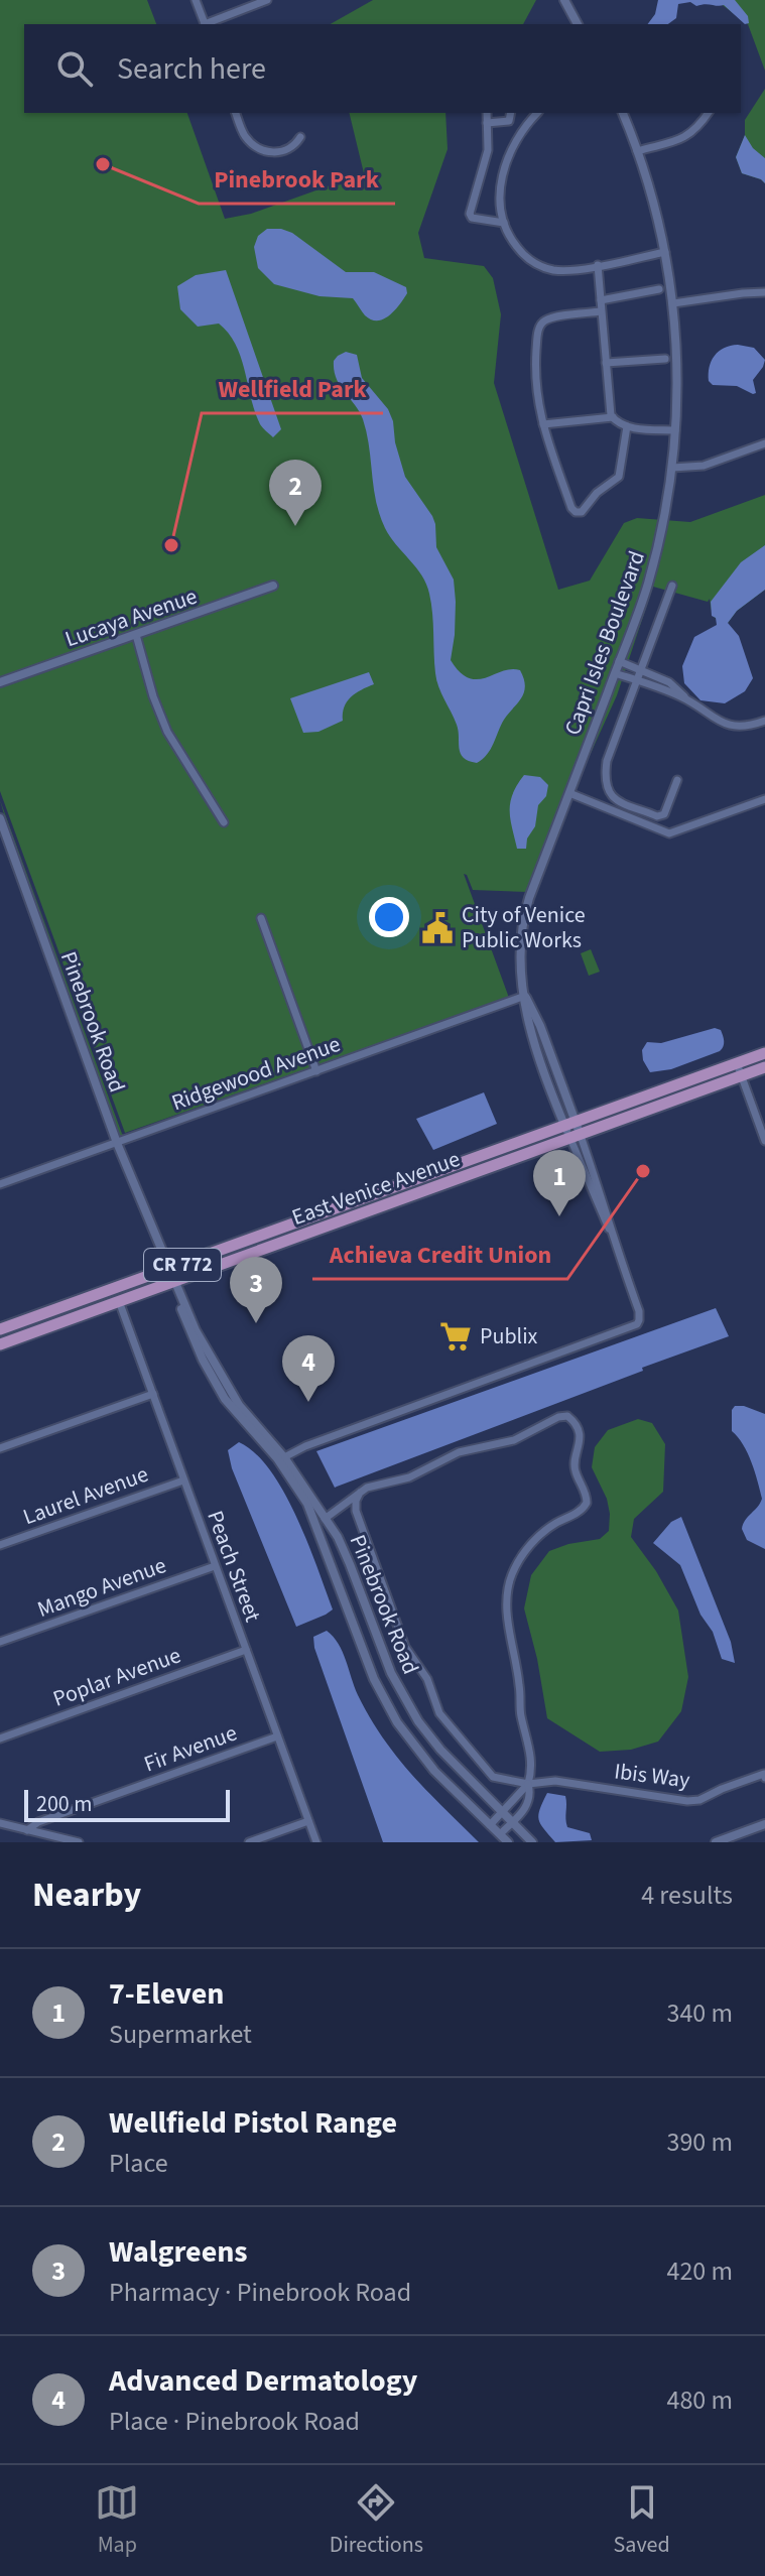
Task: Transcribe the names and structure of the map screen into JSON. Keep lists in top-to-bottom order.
{
  "streets": {
    "main road": ["East Venice Avenue", "CR 772"],
    "street": [
      "Lucaya Avenue",
      "Capri Isles Boulevard",
      "Pinebrook Road",
      "Ridgewood Avenue",
      "Laurel Avenue",
      "Peach Street",
      "Mango Avenue",
      "Poplar Avenue",
      "Fir Avenue",
      "Ibis Way"
    ]
  },
  "crossings": [
    ["Capri Isles Boulevard", "Ridgewood Avenue"],
    ["Capri Isles Boulevard", "East Venice Avenue"],
    ["Pinebrook Road", "Ridgewood Avenue"],
    ["Pinebrook Road", "East Venice Avenue"],
    ["East Venice Avenue", "Peach Street"],
    ["Laurel Avenue", "Peach Street"],
    ["Peach Street", "Mango Avenue"],
    ["Peach Street", "Poplar Avenue"],
    ["Peach Street", "Fir Avenue"]
  ],
  "places": {
    "other": ["Pinebrook Park", "Wellfield Park", "Achieva Credit Union"],
    "public building": ["City of Venice Public Works"],
    "supermarket": ["Publix"]
  },
  "scale_bar": "200 m",
  "page": {
    "search": "Search here",
    "pins": [
      "2",
      "1",
      "3",
      "4"
    ],
    "scale": "200 m",
    "heading": ["Nearby", "4 results"],
    "list": [
      {
        "mark": "1",
        "name": "7-Eleven",
        "note": "Supermarket",
        "value": "340 m"
      },
      {
        "mark": "2",
        "name": "Wellfield Pistol Range",
        "note": "Place",
        "value": "390 m"
      },
      {
        "mark": "3",
        "name": "Walgreens",
        "note": "Pharmacy · Pinebrook Road",
        "value": "420 m"
      },
      {
        "mark": "4",
        "name": "Advanced Dermatology",
        "note": "Place · Pinebrook Road",
        "value": "480 m"
      }
    ],
    "nav": ["Map", "Directions", "Saved"]
  }
}
